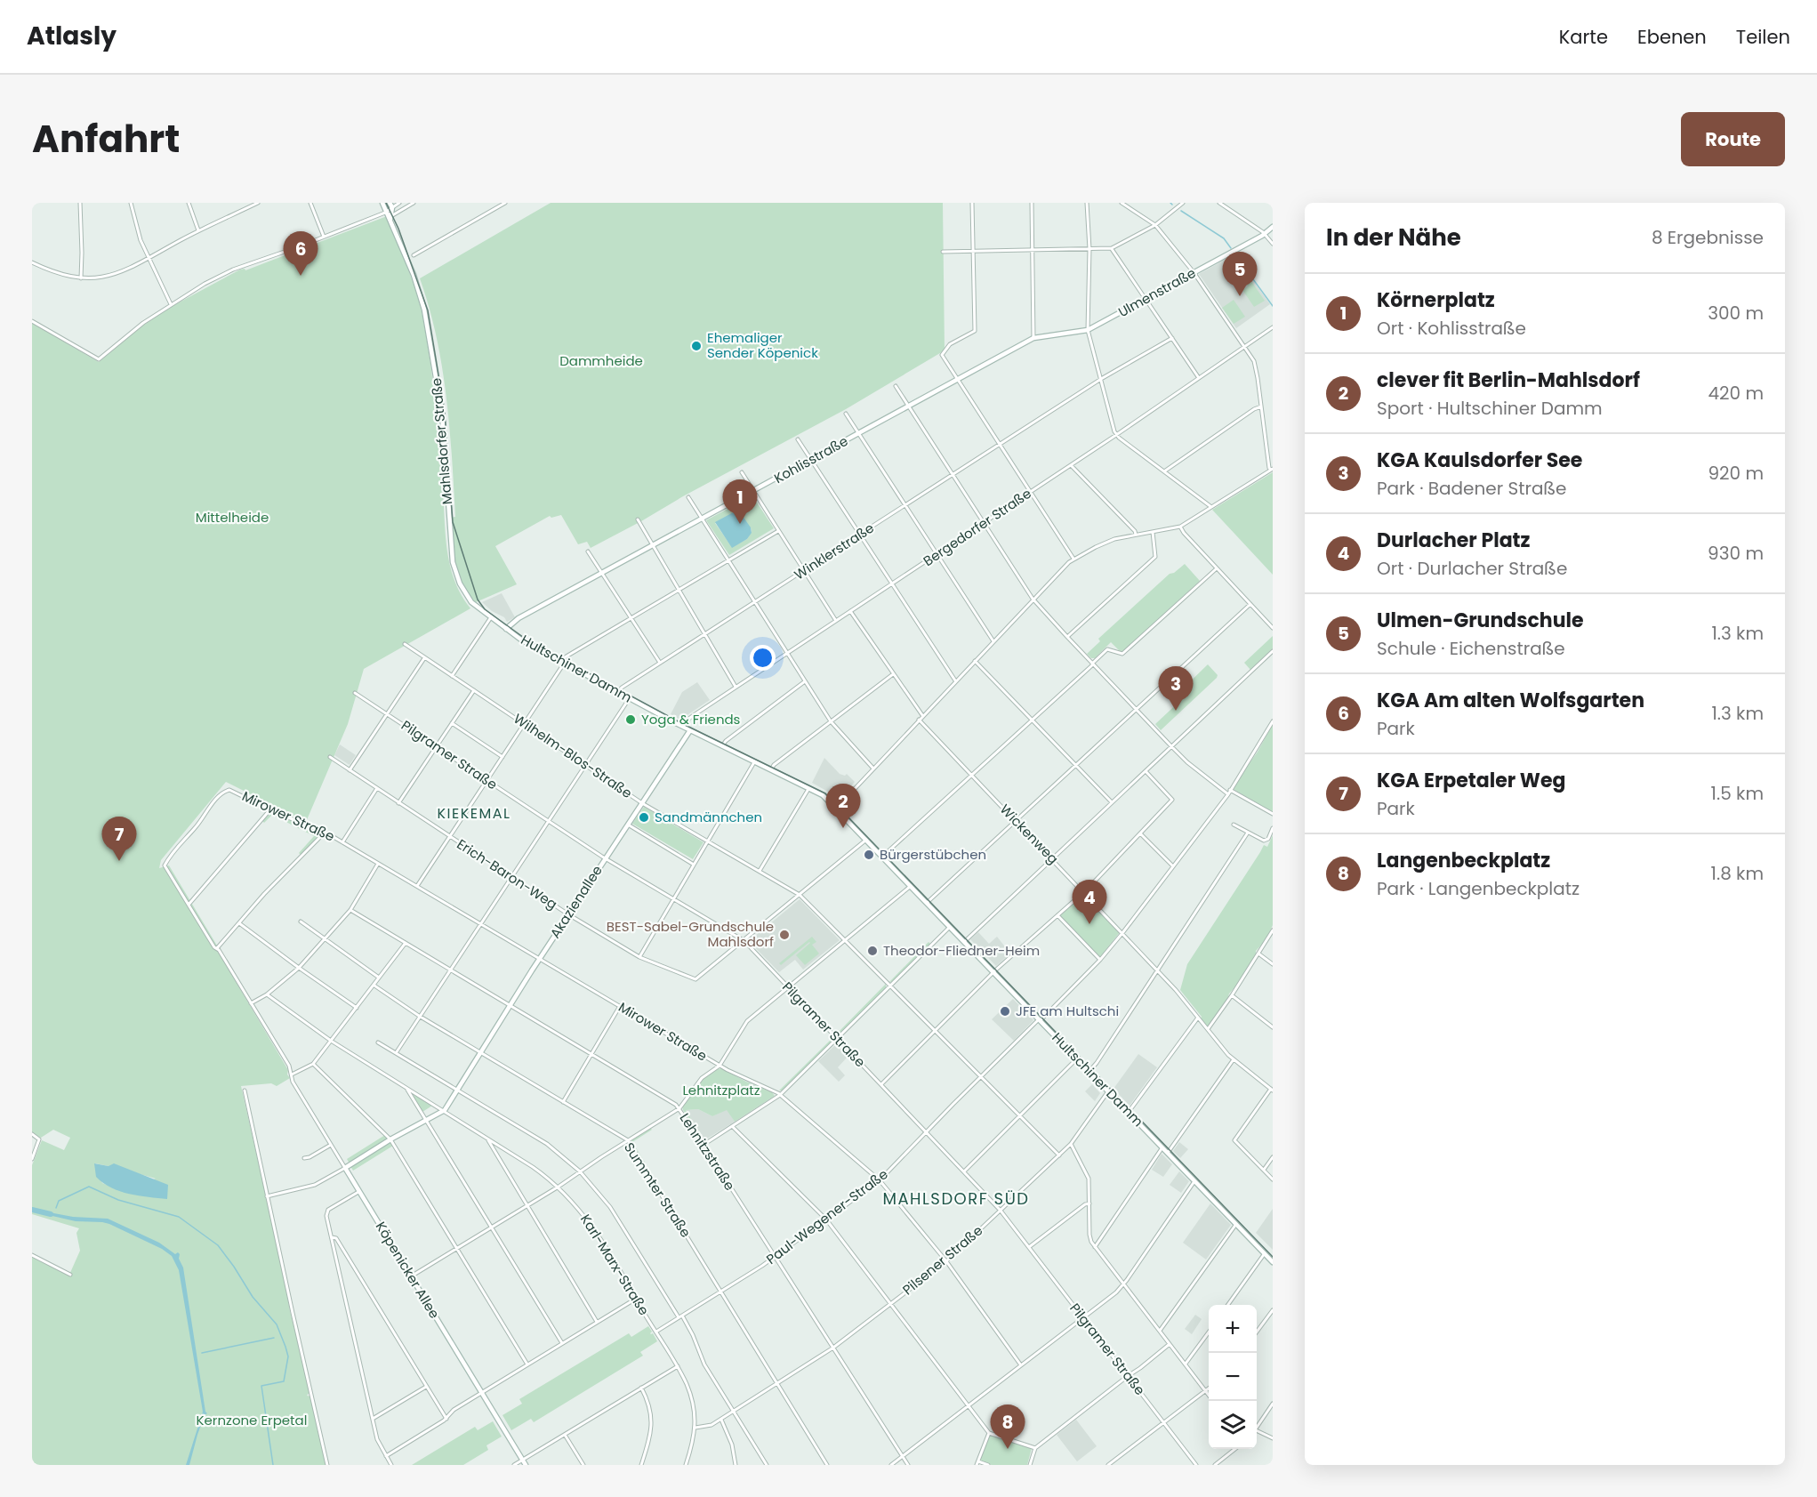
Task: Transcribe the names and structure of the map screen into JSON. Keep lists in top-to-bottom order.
{
  "streets": {
    "street": [
      "Ulmenstraße",
      "Mahlsdorfer Straße",
      "Kohlisstraße",
      "Bergedorfer Straße",
      "Winklerstraße",
      "Hultschiner Damm",
      "Pilgramer Straße",
      "Wilhelm-Blos-Straße",
      "Mirower Straße",
      "Wickenweg",
      "Erich-Baron-Weg",
      "Akazienallee",
      "Lehnitzstraße",
      "Summter Straße",
      "Paul-Wegener-Straße",
      "Pilsener Straße",
      "Karl-Marx-Straße",
      "Köpenicker Allee"
    ]
  },
  "crossings": [
    ["Ulmenstraße", "Kohlisstraße"],
    ["Mahlsdorfer Straße", "Hultschiner Damm"],
    ["Kohlisstraße", "Hultschiner Damm"],
    ["Bergedorfer Straße", "Hultschiner Damm"],
    ["Winklerstraße", "Hultschiner Damm"],
    ["Hultschiner Damm", "Erich-Baron-Weg"],
    ["Hultschiner Damm", "Akazienallee"],
    ["Hultschiner Damm", "Paul-Wegener-Straße"],
    ["Hultschiner Damm", "Pilsener Straße"],
    ["Pilgramer Straße", "Erich-Baron-Weg"],
    ["Pilgramer Straße", "Akazienallee"],
    ["Pilgramer Straße", "Paul-Wegener-Straße"],
    ["Pilgramer Straße", "Pilsener Straße"],
    ["Wilhelm-Blos-Straße", "Erich-Baron-Weg"],
    ["Wilhelm-Blos-Straße", "Akazienallee"],
    ["Wilhelm-Blos-Straße", "Paul-Wegener-Straße"],
    ["Wilhelm-Blos-Straße", "Pilsener Straße"],
    ["Mirower Straße", "Akazienallee"],
    ["Mirower Straße", "Paul-Wegener-Straße"],
    ["Mirower Straße", "Pilsener Straße"],
    ["Mirower Straße", "Köpenicker Allee"],
    ["Wickenweg", "Paul-Wegener-Straße"],
    ["Erich-Baron-Weg", "Akazienallee"],
    ["Akazienallee", "Lehnitzstraße"],
    ["Akazienallee", "Summter Straße"],
    ["Akazienallee", "Karl-Marx-Straße"],
    ["Lehnitzstraße", "Paul-Wegener-Straße"],
    ["Lehnitzstraße", "Pilsener Straße"],
    ["Summter Straße", "Paul-Wegener-Straße"],
    ["Summter Straße", "Pilsener Straße"],
    ["Paul-Wegener-Straße", "Karl-Marx-Straße"],
    ["Pilsener Straße", "Karl-Marx-Straße"]
  ],
  "districts": ["KIEKEMAL", "MAHLSDORF SÜD"],
  "parks": [
    "Dammheide",
    "Mittelheide",
    "Lehnitzplatz",
    "Kernzone Erpetal"
  ],
  "places": [
    "Ehemaliger Sender Köpenick",
    "Yoga & Friends",
    "Sandmännchen",
    "Bürgerstübchen",
    "BEST-Sabel-Grundschule Mahlsdorf",
    "Theodor-Fliedner-Heim",
    "JFE am Hultschi"
  ],
  "page": {
    "header": "Atlasly",
    "nav": ["Karte", "Ebenen", "Teilen"],
    "title": "Anfahrt",
    "buttons": "Route",
    "heading": ["In der Nähe", "8 Ergebnisse"],
    "pins": [
      "6",
      "5",
      "1",
      "3",
      "2",
      "7",
      "4",
      "8"
    ],
    "list": [
      {
        "mark": "1",
        "name": "Körnerplatz",
        "note": "Ort · Kohlisstraße",
        "value": "300 m"
      },
      {
        "mark": "2",
        "name": "clever fit Berlin-Mahlsdorf",
        "note": "Sport · Hultschiner Damm",
        "value": "420 m"
      },
      {
        "mark": "3",
        "name": "KGA Kaulsdorfer See",
        "note": "Park · Badener Straße",
        "value": "920 m"
      },
      {
        "mark": "4",
        "name": "Durlacher Platz",
        "note": "Ort · Durlacher Straße",
        "value": "930 m"
      },
      {
        "mark": "5",
        "name": "Ulmen-Grundschule",
        "note": "Schule · Eichenstraße",
        "value": "1.3 km"
      },
      {
        "mark": "6",
        "name": "KGA Am alten Wolfsgarten",
        "note": "Park",
        "value": "1.3 km"
      },
      {
        "mark": "7",
        "name": "KGA Erpetaler Weg",
        "note": "Park",
        "value": "1.5 km"
      },
      {
        "mark": "8",
        "name": "Langenbeckplatz",
        "note": "Park · Langenbeckplatz",
        "value": "1.8 km"
      }
    ],
    "map_buttons": ["+", "−"]
  }
}
